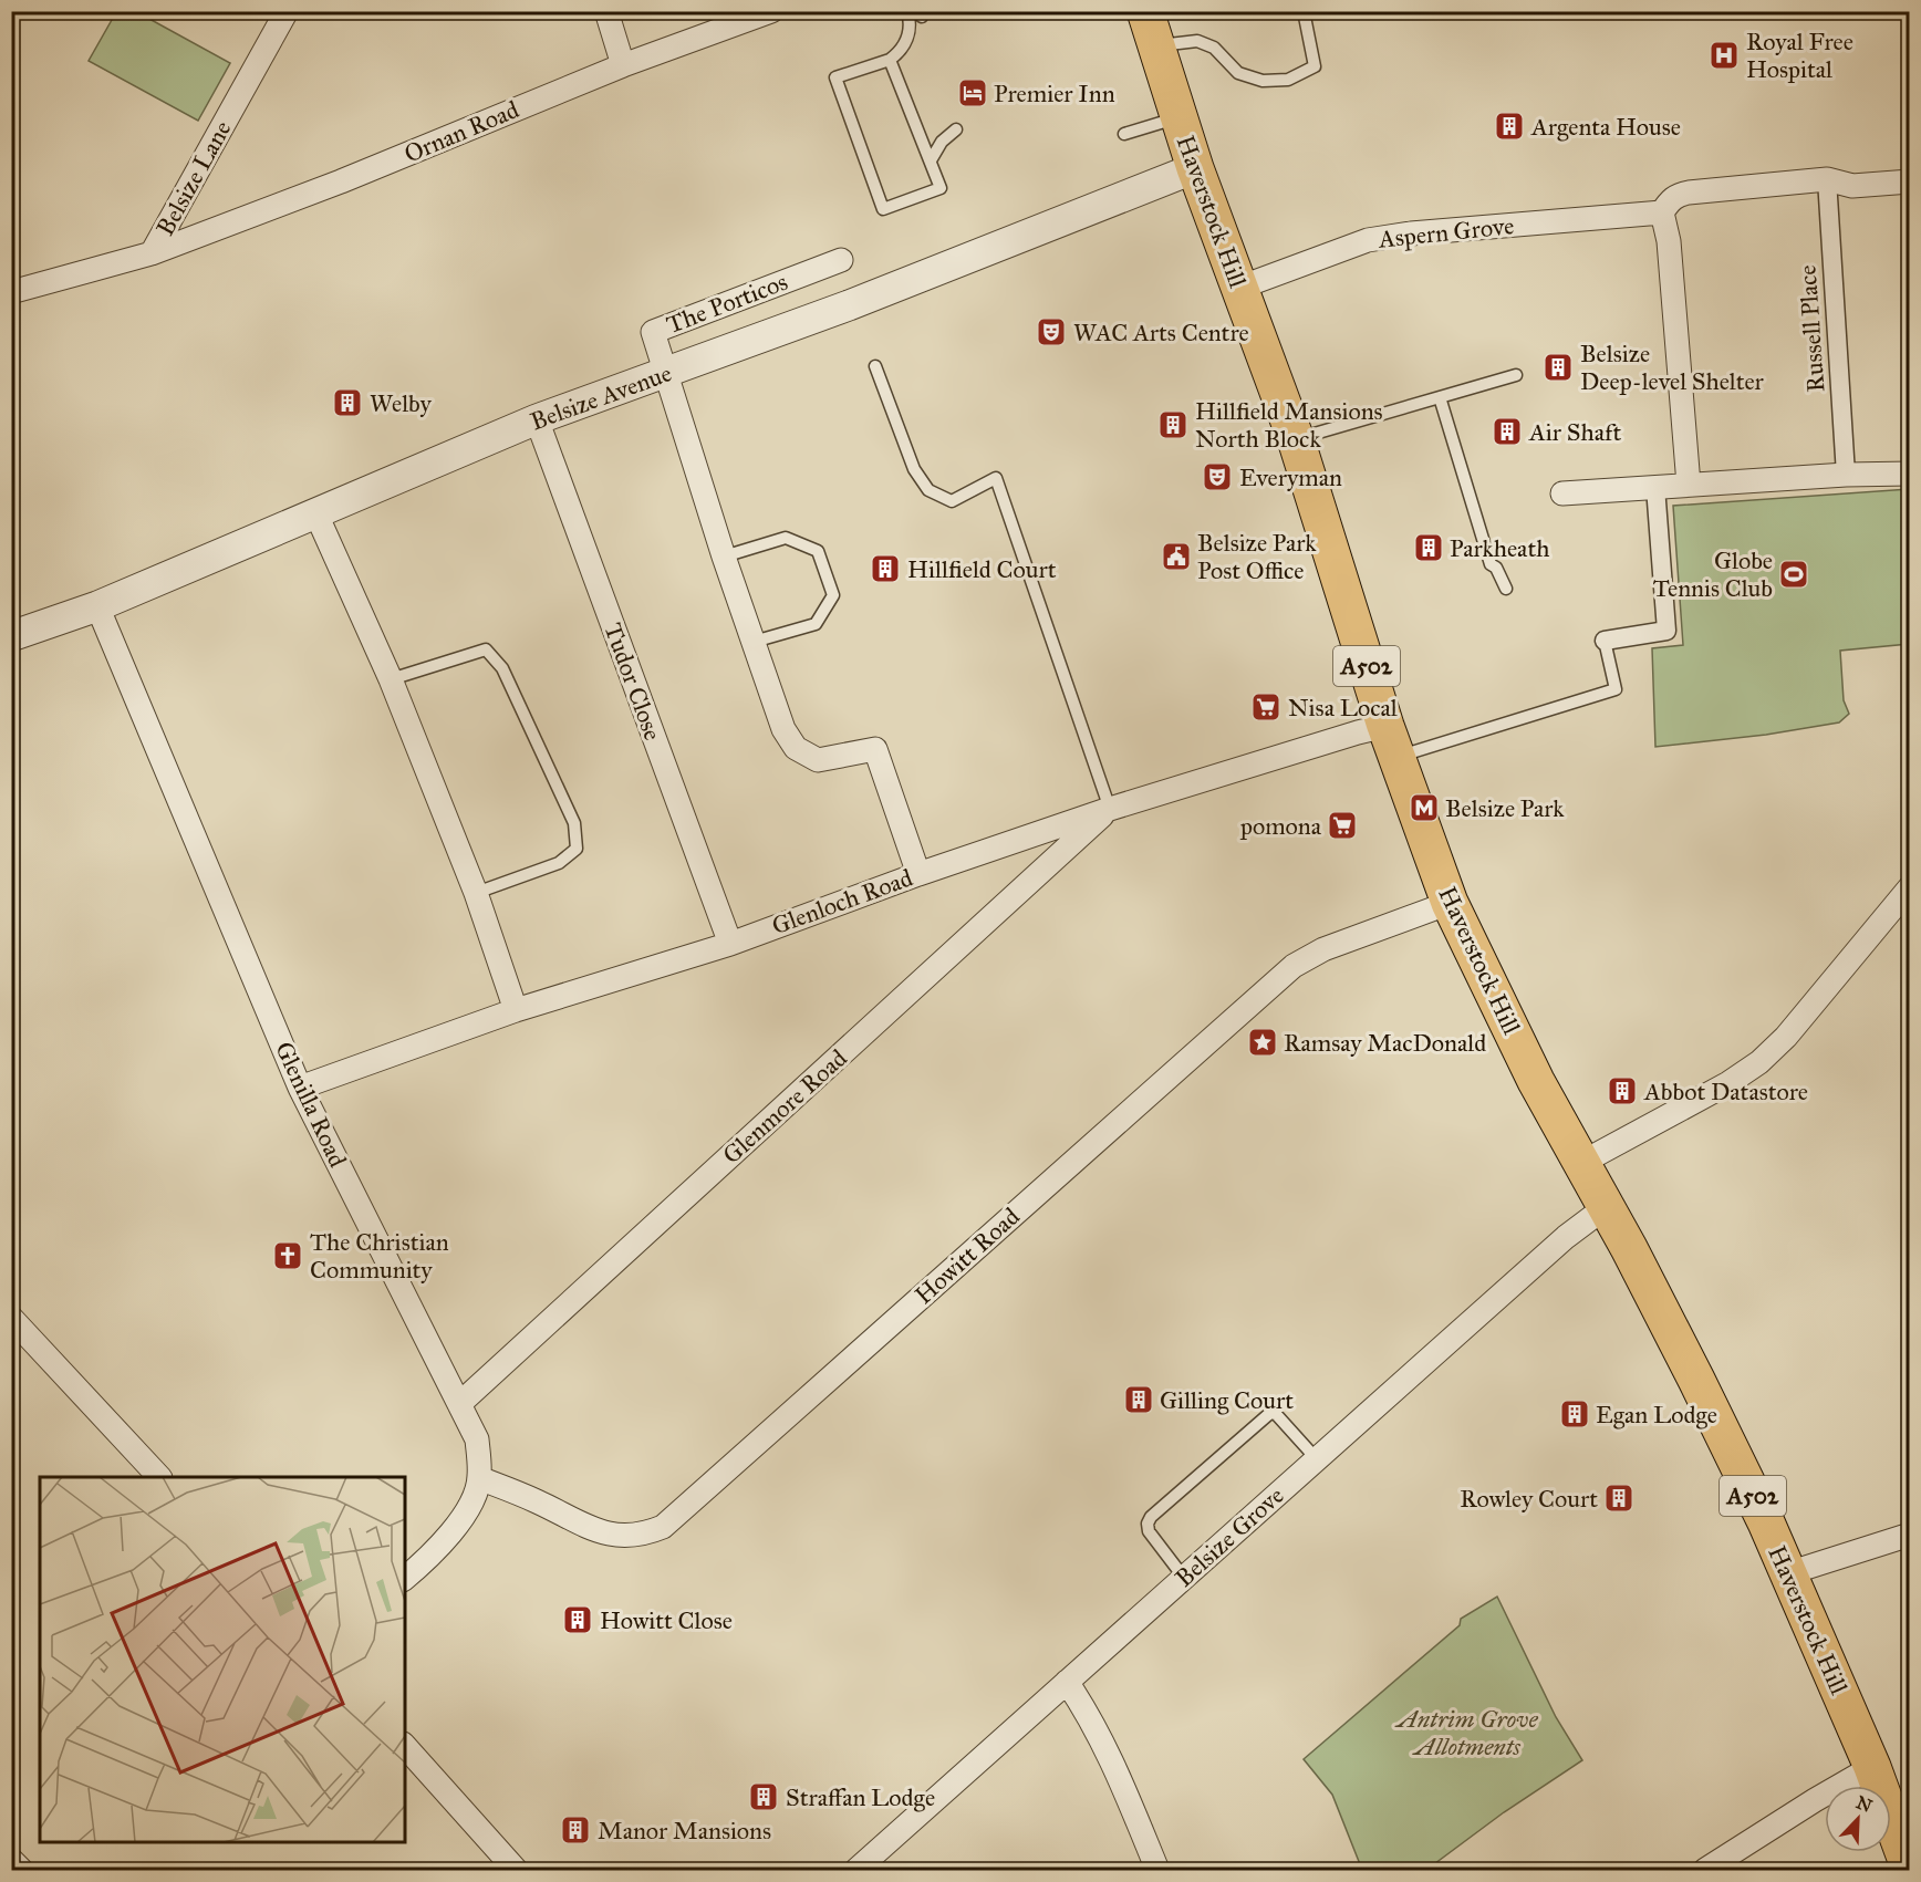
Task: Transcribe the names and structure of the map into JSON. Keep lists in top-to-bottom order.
{
  "streets": {
    "main road": ["Haverstock Hill", "A502"],
    "street": [
      "Ornan Road",
      "Belsize Lane",
      "Aspern Grove",
      "The Porticos",
      "Russell Place",
      "Belsize Avenue",
      "Tudor Close",
      "Glenloch Road",
      "Glenilla Road",
      "Glenmore Road",
      "Howitt Road",
      "Belsize Grove"
    ]
  },
  "crossings": [
    ["Ornan Road", "Belsize Lane"],
    ["Haverstock Hill", "Aspern Grove"],
    ["Haverstock Hill", "Belsize Avenue"],
    ["Haverstock Hill", "Glenloch Road"],
    ["Haverstock Hill", "Howitt Road"],
    ["Haverstock Hill", "Belsize Grove"],
    ["The Porticos", "Belsize Avenue"],
    ["Belsize Avenue", "Tudor Close"],
    ["Belsize Avenue", "Glenilla Road"],
    ["Tudor Close", "Glenloch Road"],
    ["Glenloch Road", "Glenilla Road"],
    ["Glenloch Road", "Glenmore Road"],
    ["Glenilla Road", "Glenmore Road"],
    ["Glenilla Road", "Howitt Road"]
  ],
  "parks": ["Antrim Grove Allotments"],
  "places": {
    "hospital": ["Royal Free Hospital"],
    "hotel": ["Premier Inn"],
    "building": [
      "Argenta House",
      "Belsize Deep-level Shelter",
      "Welby",
      "Hillfield Mansions North Block",
      "Air Shaft",
      "Parkheath",
      "Hillfield Court",
      "Abbot Datastore",
      "Gilling Court",
      "Egan Lodge",
      "Rowley Court",
      "Howitt Close",
      "Straffan Lodge",
      "Manor Mansions"
    ],
    "theatre": ["WAC Arts Centre", "Everyman"],
    "public building": ["Belsize Park Post Office"],
    "sports": ["Globe Tennis Club"],
    "supermarket": ["Nisa Local", "pomona"],
    "metro station": ["Belsize Park"],
    "place": ["Ramsay MacDonald"],
    "church": ["The Christian Community"]
  },
  "north": "top right"
}
